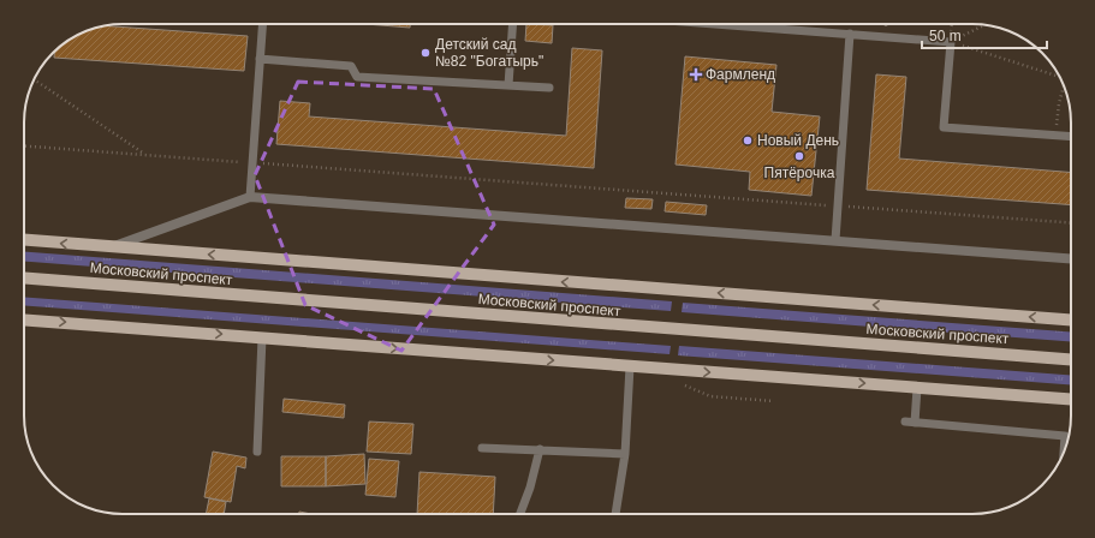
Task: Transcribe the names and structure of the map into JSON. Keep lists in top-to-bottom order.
{
  "streets": {
    "main road": ["Московский проспект"]
  },
  "places": {
    "other": ["Детский сад №82 \"Богатырь\"", "Новый День", "Пятёрочка"],
    "health": ["Фармленд"]
  },
  "scale_bar": "50 m"
}
